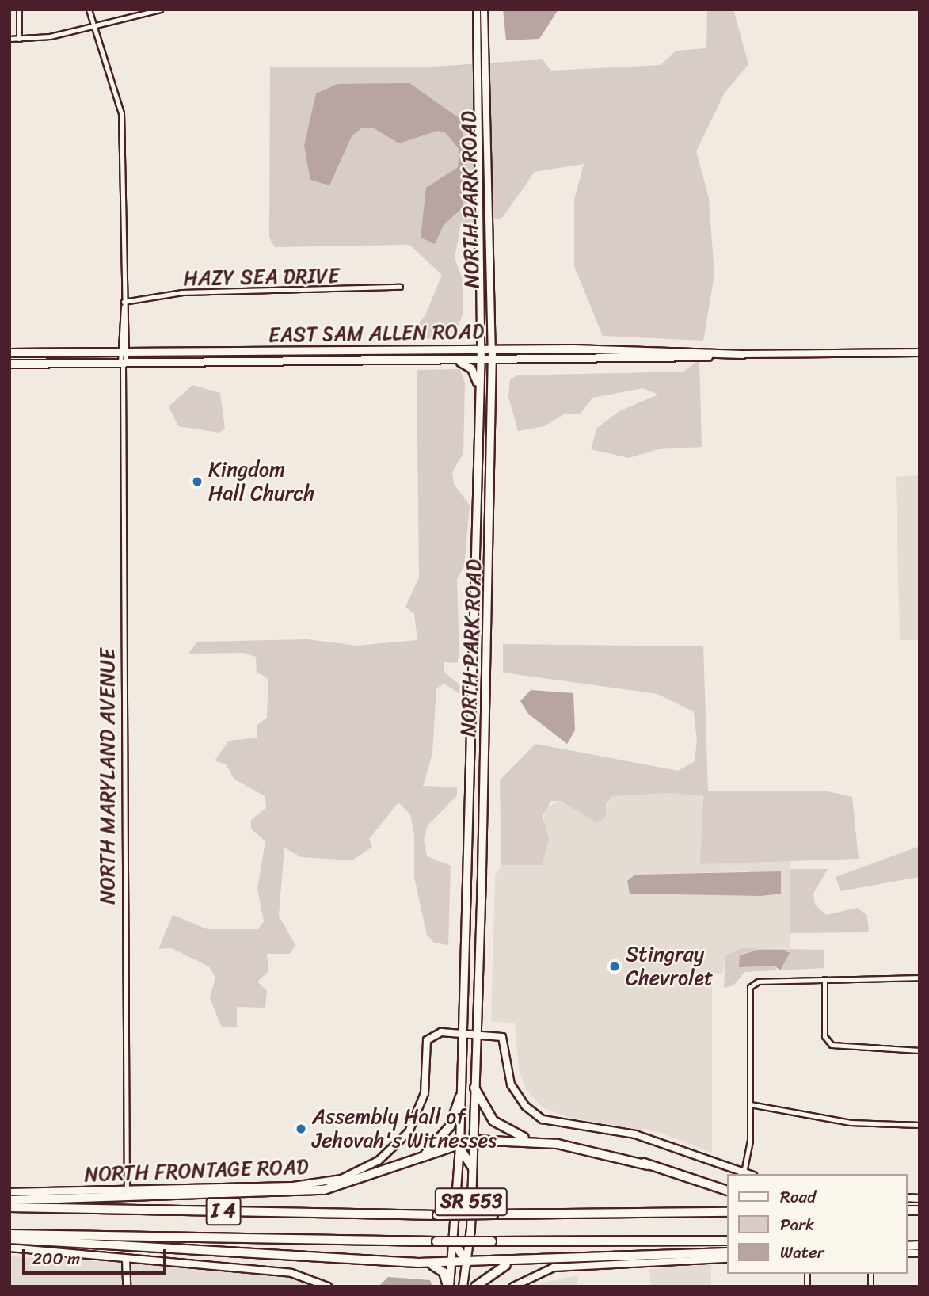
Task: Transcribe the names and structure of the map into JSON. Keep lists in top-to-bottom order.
{
  "streets": {
    "highway": ["I 4"],
    "main road": ["NORTH PARK ROAD", "EAST SAM ALLEN ROAD", "SR 553"],
    "street": ["HAZY SEA DRIVE", "NORTH MARYLAND AVENUE", "NORTH FRONTAGE ROAD"]
  },
  "crossings": [
    ["NORTH PARK ROAD", "EAST SAM ALLEN ROAD"],
    ["NORTH PARK ROAD", "NORTH FRONTAGE ROAD"],
    ["HAZY SEA DRIVE", "NORTH MARYLAND AVENUE"],
    ["EAST SAM ALLEN ROAD", "NORTH MARYLAND AVENUE"],
    ["NORTH MARYLAND AVENUE", "NORTH FRONTAGE ROAD"]
  ],
  "places": ["Kingdom Hall Church", "Stingray Chevrolet", "Assembly Hall of Jehovah's Witnesses"],
  "legend": ["Road", "Park", "Water"],
  "scale_bar": "200 m"
}
